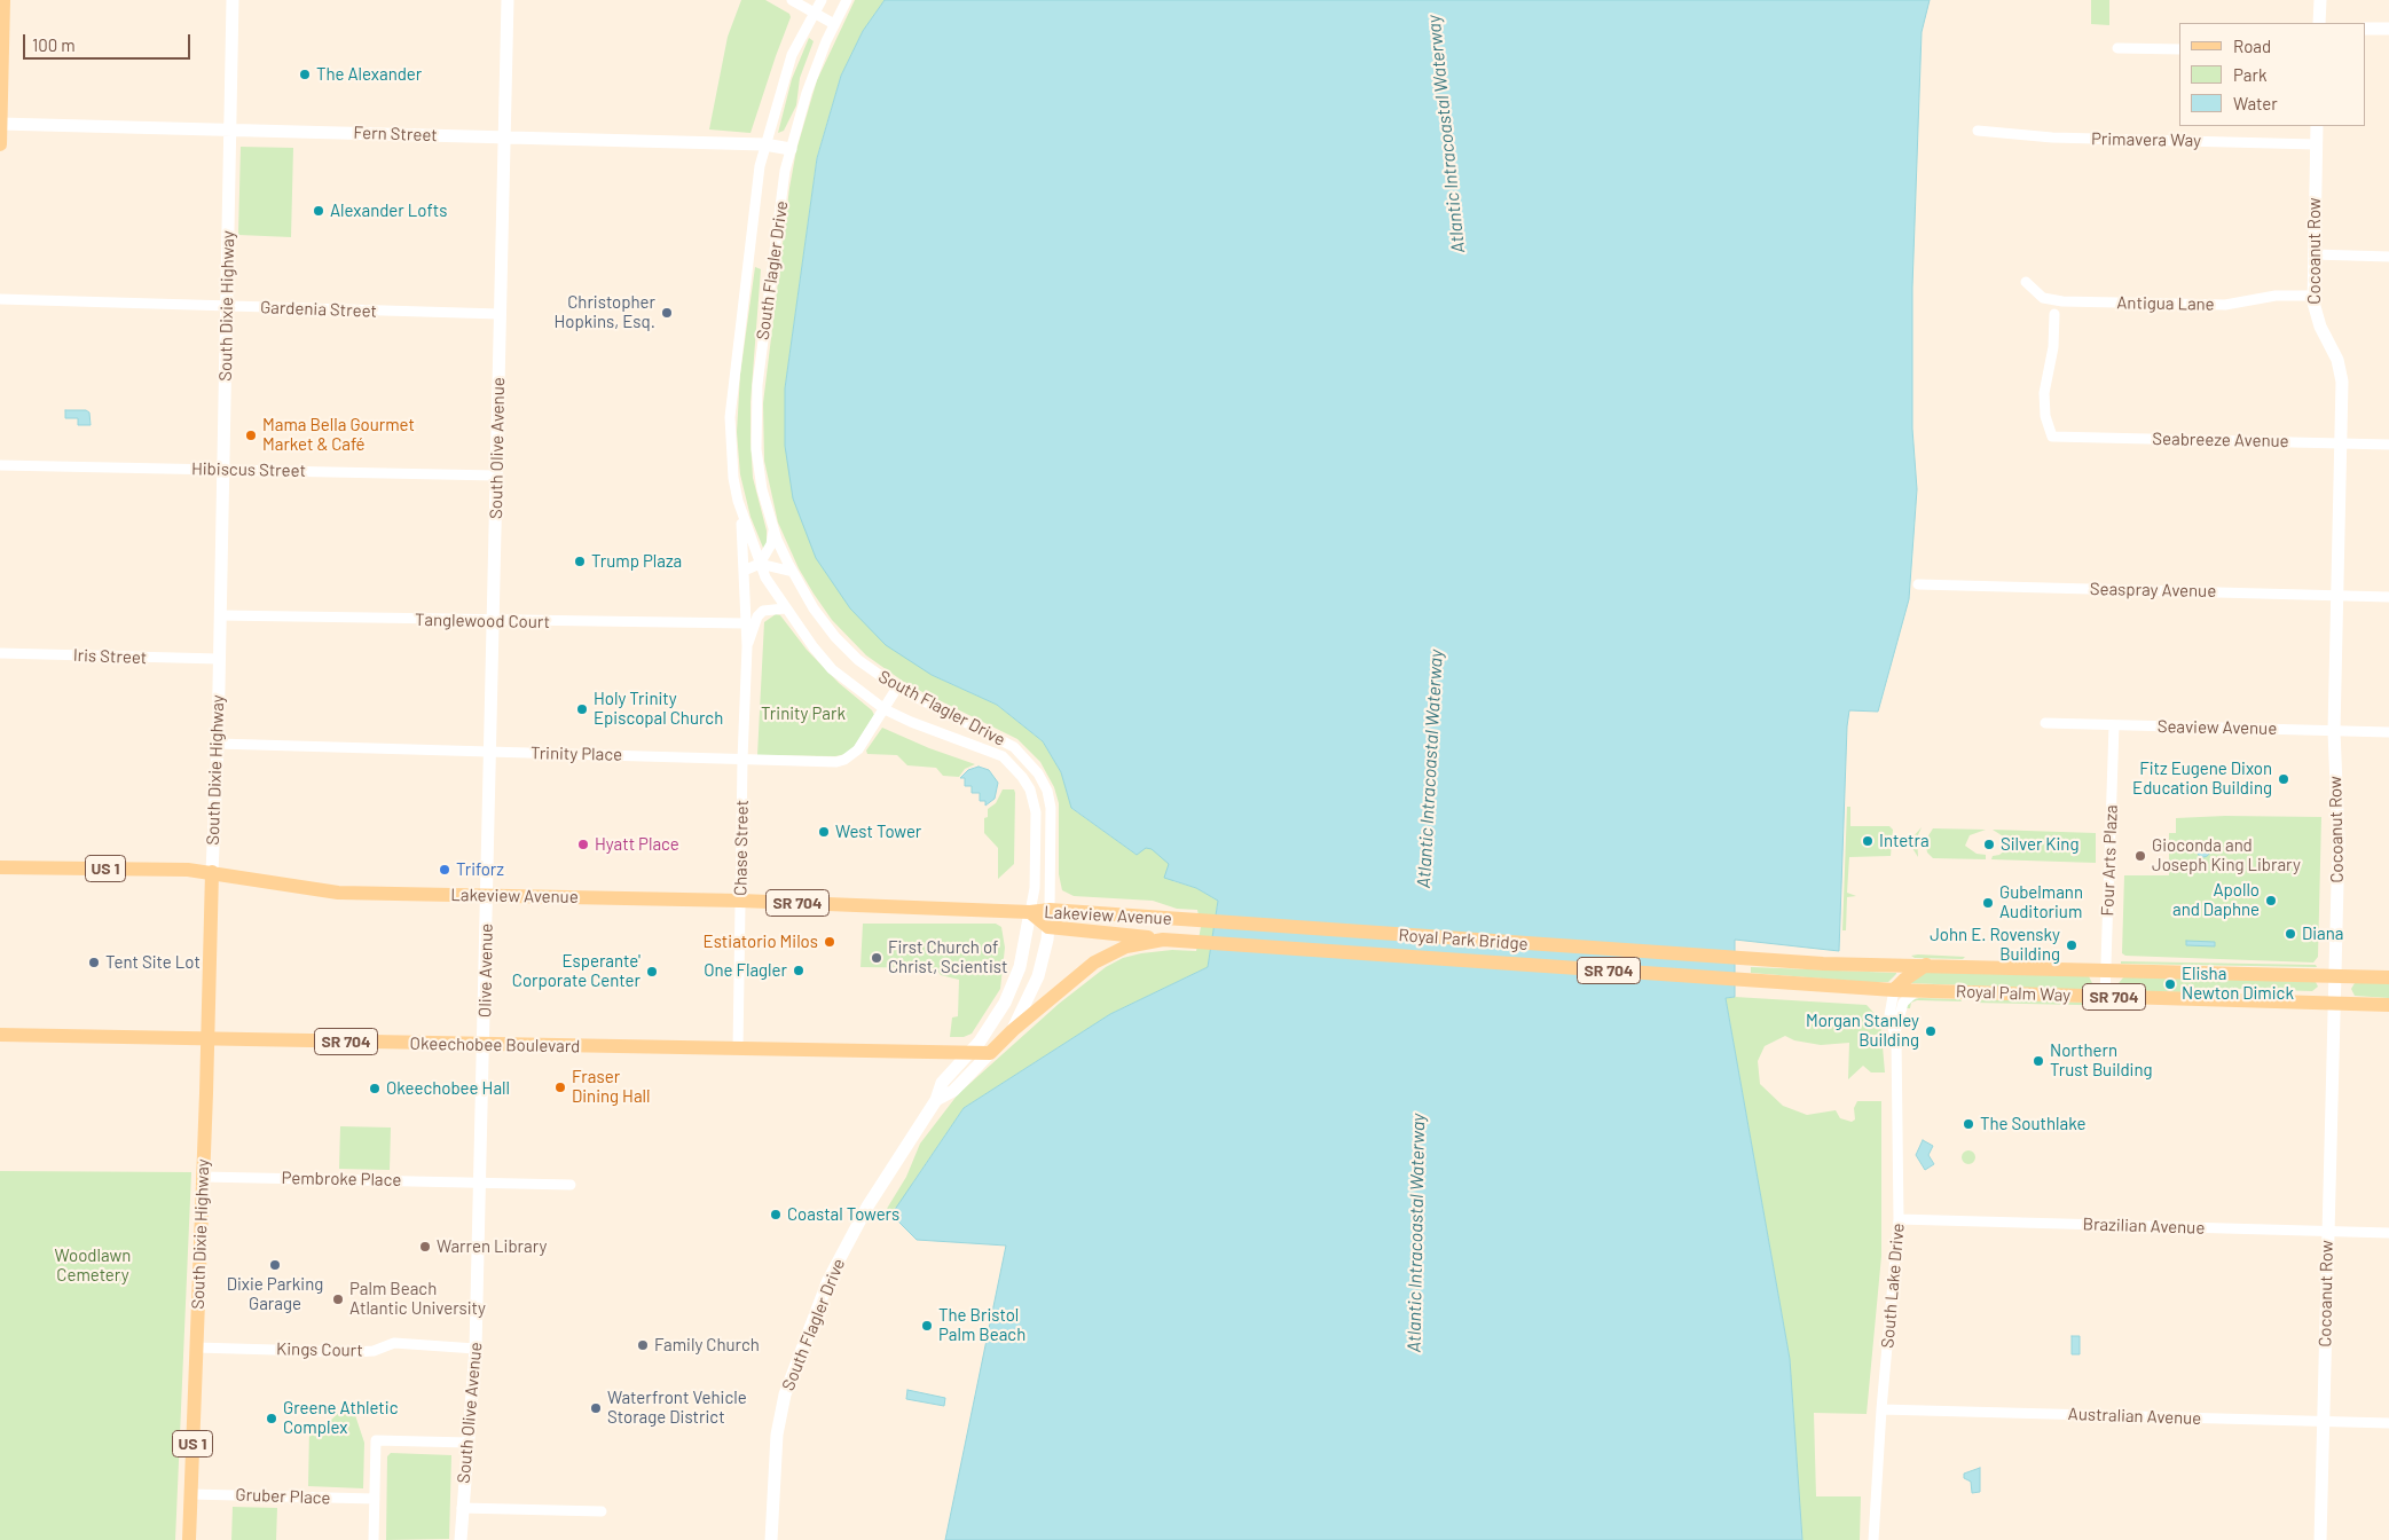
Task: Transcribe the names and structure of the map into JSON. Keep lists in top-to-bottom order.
{
  "streets": {
    "main road": [
      "South Flagler Drive",
      "South Dixie Highway",
      "US 1",
      "Lakeview Avenue",
      "SR 704",
      "Royal Park Bridge",
      "Royal Palm Way",
      "Okeechobee Boulevard"
    ],
    "street": [
      "Fern Street",
      "Primavera Way",
      "Cocoanut Row",
      "Antigua Lane",
      "Gardenia Street",
      "Seabreeze Avenue",
      "South Olive Avenue",
      "Hibiscus Street",
      "Seaspray Avenue",
      "Tanglewood Court",
      "Iris Street",
      "Seaview Avenue",
      "Trinity Place",
      "Chase Street",
      "Four Arts Plaza",
      "Olive Avenue",
      "Pembroke Place",
      "Brazilian Avenue",
      "South Lake Drive",
      "Kings Court",
      "Australian Avenue",
      "Gruber Place"
    ]
  },
  "crossings": [
    ["Fern Street", "South Flagler Drive"],
    ["Fern Street", "South Dixie Highway"],
    ["Fern Street", "South Olive Avenue"],
    ["Primavera Way", "Cocoanut Row"],
    ["Cocoanut Row", "Antigua Lane"],
    ["Cocoanut Row", "Seabreeze Avenue"],
    ["Cocoanut Row", "Seaspray Avenue"],
    ["Cocoanut Row", "Seaview Avenue"],
    ["Cocoanut Row", "Royal Palm Way"],
    ["Cocoanut Row", "Brazilian Avenue"],
    ["Cocoanut Row", "Australian Avenue"],
    ["South Flagler Drive", "Trinity Place"],
    ["South Flagler Drive", "Chase Street"],
    ["South Flagler Drive", "Lakeview Avenue"],
    ["South Flagler Drive", "SR 704"],
    ["South Flagler Drive", "Okeechobee Boulevard"],
    ["South Dixie Highway", "Gardenia Street"],
    ["South Dixie Highway", "Hibiscus Street"],
    ["South Dixie Highway", "Tanglewood Court"],
    ["South Dixie Highway", "Iris Street"],
    ["South Dixie Highway", "Trinity Place"],
    ["South Dixie Highway", "Lakeview Avenue"],
    ["South Dixie Highway", "Okeechobee Boulevard"],
    ["South Dixie Highway", "Pembroke Place"],
    ["South Dixie Highway", "Kings Court"],
    ["South Dixie Highway", "Gruber Place"],
    ["Gardenia Street", "South Olive Avenue"],
    ["South Olive Avenue", "Hibiscus Street"],
    ["South Olive Avenue", "Tanglewood Court"],
    ["South Olive Avenue", "Trinity Place"],
    ["South Olive Avenue", "Lakeview Avenue"],
    ["South Olive Avenue", "Olive Avenue"],
    ["South Olive Avenue", "Okeechobee Boulevard"],
    ["South Olive Avenue", "Pembroke Place"],
    ["South Olive Avenue", "Kings Court"],
    ["Tanglewood Court", "Chase Street"],
    ["Seaview Avenue", "Four Arts Plaza"],
    ["Trinity Place", "Chase Street"],
    ["Chase Street", "Lakeview Avenue"],
    ["Chase Street", "Okeechobee Boulevard"],
    ["Four Arts Plaza", "Royal Palm Way"],
    ["Lakeview Avenue", "SR 704"],
    ["Lakeview Avenue", "Royal Park Bridge"],
    ["Lakeview Avenue", "Olive Avenue"],
    ["SR 704", "Royal Park Bridge"],
    ["Royal Park Bridge", "Royal Palm Way"],
    ["Olive Avenue", "Okeechobee Boulevard"],
    ["Royal Palm Way", "South Lake Drive"],
    ["Brazilian Avenue", "South Lake Drive"],
    ["South Lake Drive", "Australian Avenue"]
  ],
  "water": ["Atlantic Intracoastal Waterway"],
  "parks": ["Trinity Park", "Woodlawn Cemetery"],
  "places": [
    "The Alexander",
    "Alexander Lofts",
    "Christopher Hopkins, Esq.",
    "Mama Bella Gourmet Market & Café",
    "Trump Plaza",
    "Holy Trinity Episcopal Church",
    "Fitz Eugene Dixon Education Building",
    "West Tower",
    "Intetra",
    "Hyatt Place",
    "Silver King",
    "Gioconda and Joseph King Library",
    "Triforz",
    "Apollo and Daphne",
    "Gubelmann Auditorium",
    "Diana",
    "Estiatorio Milos",
    "John E. Rovensky Building",
    "First Church of Christ, Scientist",
    "Tent Site Lot",
    "One Flagler",
    "Esperante' Corporate Center",
    "Elisha Newton Dimick",
    "Morgan Stanley Building",
    "Northern Trust Building",
    "Fraser Dining Hall",
    "Okeechobee Hall",
    "The Southlake",
    "Coastal Towers",
    "Warren Library",
    "Dixie Parking Garage",
    "Palm Beach Atlantic University",
    "The Bristol Palm Beach",
    "Family Church",
    "Waterfront Vehicle Storage District",
    "Greene Athletic Complex"
  ],
  "legend": ["Road", "Park", "Water"],
  "scale_bar": "100 m"
}
